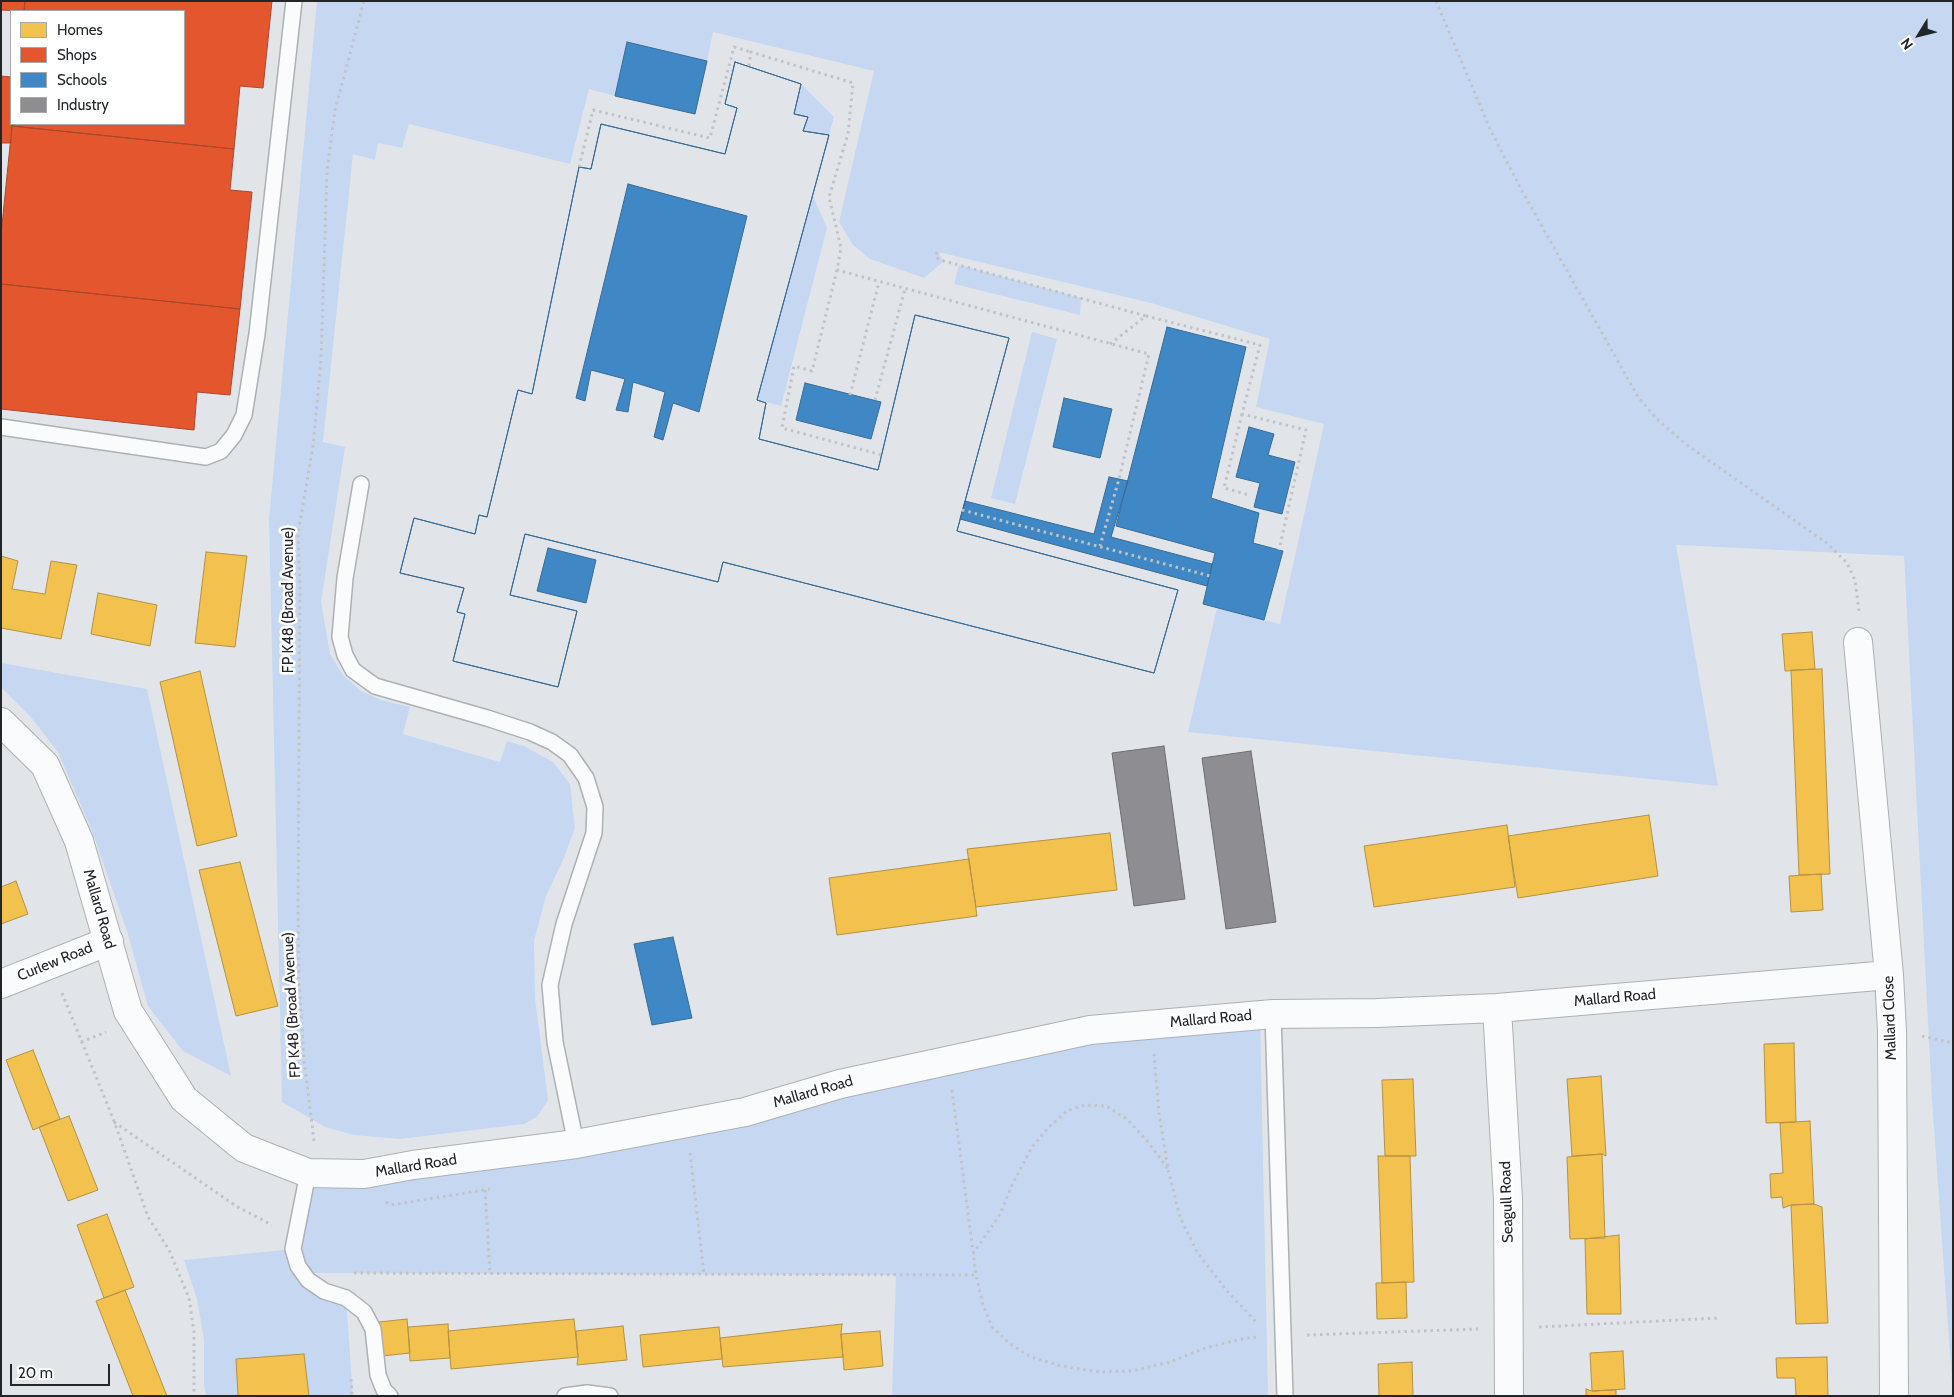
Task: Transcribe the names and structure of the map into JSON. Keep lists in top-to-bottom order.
{
  "streets": {
    "street": [
      "Mallard Road",
      "Curlew Road",
      "Mallard Close",
      "Seagull Road"
    ],
    "path": ["FP K48 (Broad Avenue)"]
  },
  "crossings": [
    ["FP K48 (Broad Avenue)", "Mallard Road"],
    ["Mallard Road", "Curlew Road"],
    ["Mallard Road", "Mallard Close"],
    ["Mallard Road", "Seagull Road"]
  ],
  "legend": [
    "Homes",
    "Shops",
    "Schools",
    "Industry"
  ],
  "scale_bar": "20 m",
  "north": "bottom left"
}
